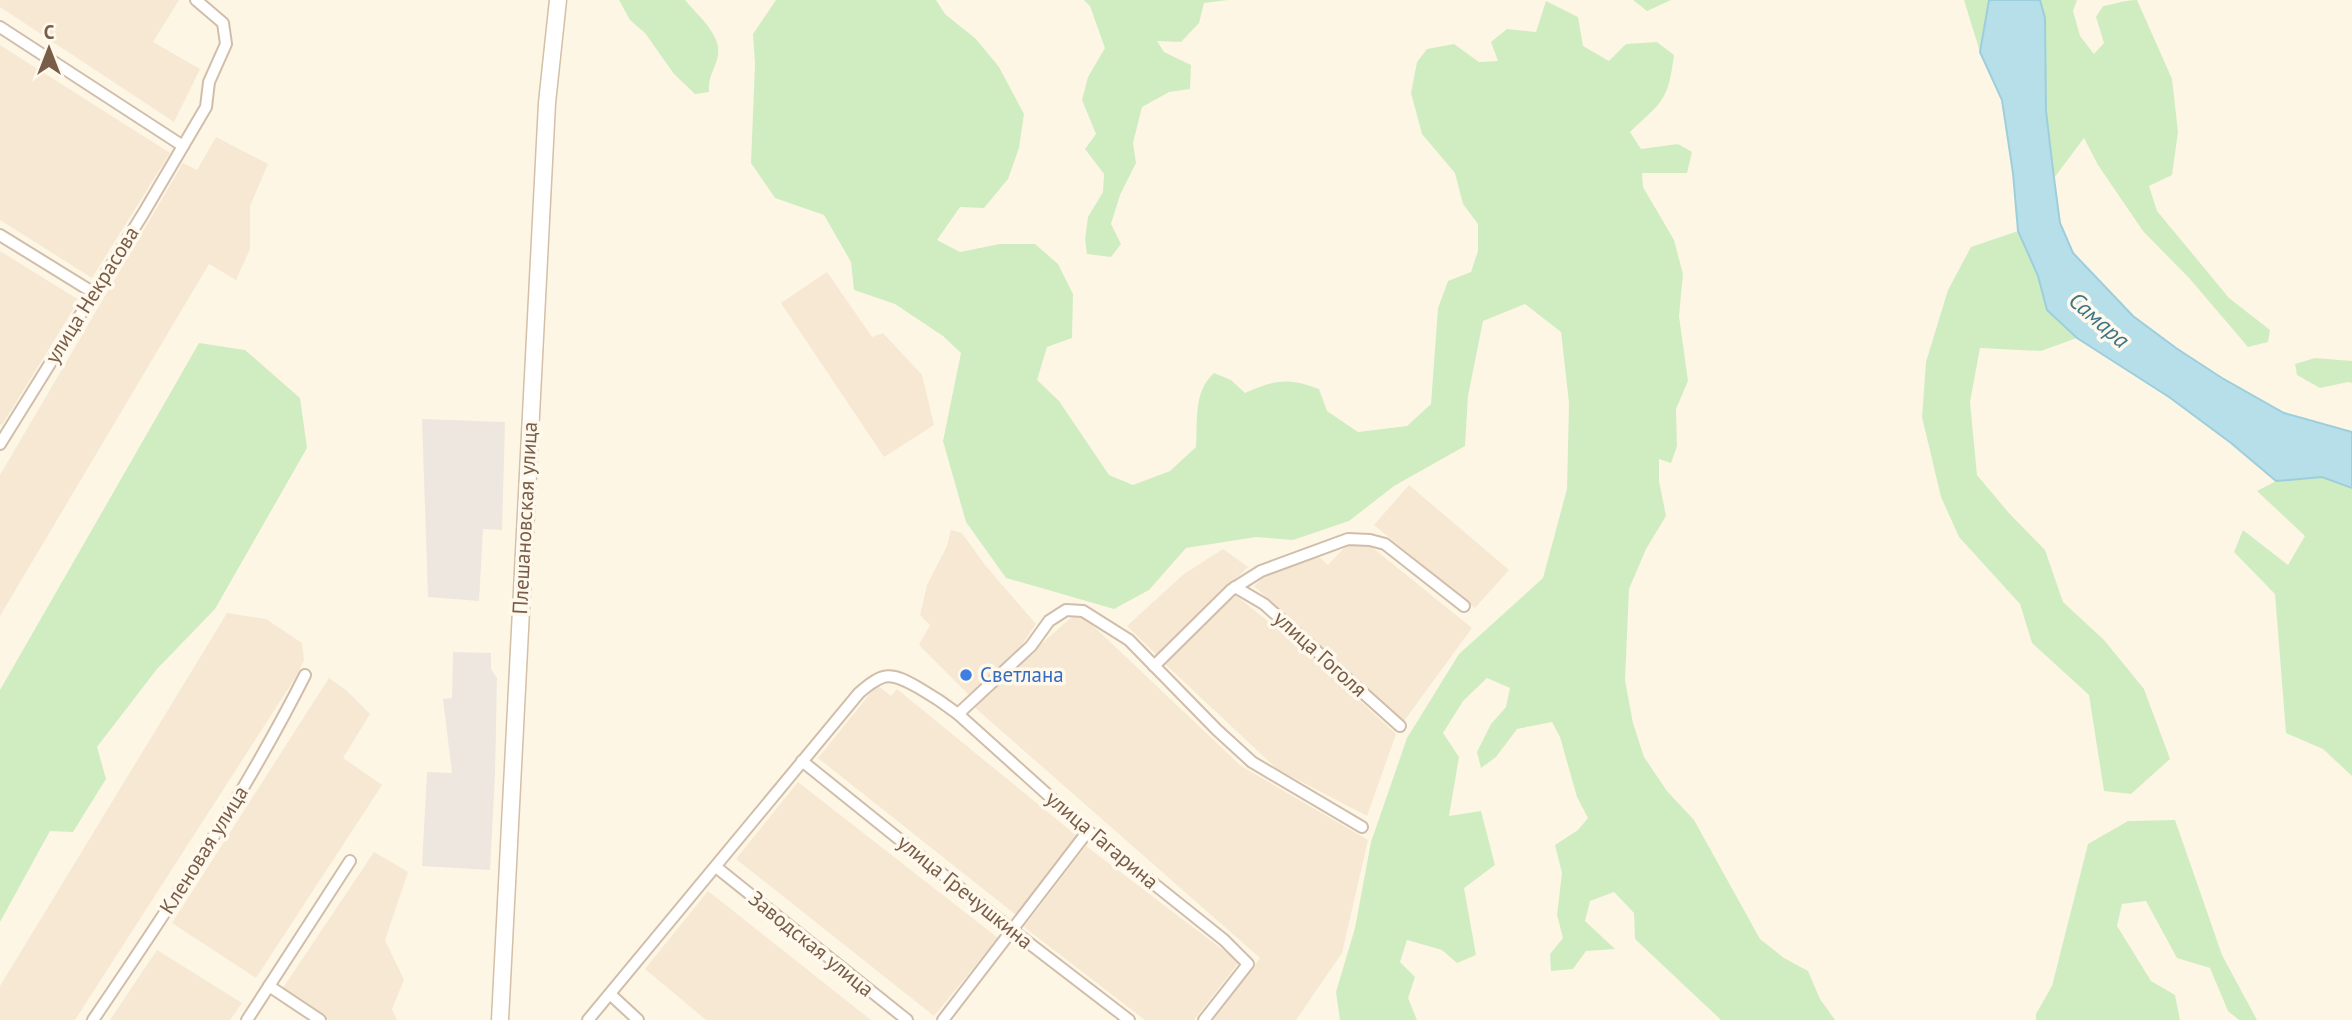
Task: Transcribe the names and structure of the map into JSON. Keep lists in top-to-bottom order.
{
  "streets": {
    "main road": ["Плешановская улица"],
    "street": [
      "улица Некрасова",
      "улица Гоголя",
      "улица Гагарина",
      "Кленовая улица",
      "улица Гречушкина",
      "Заводская улица"
    ]
  },
  "crossings": [
    ["улица Гагарина", "улица Гречушкина"]
  ],
  "water": ["Самара"],
  "places": ["Светлана"],
  "north": "top"
}
